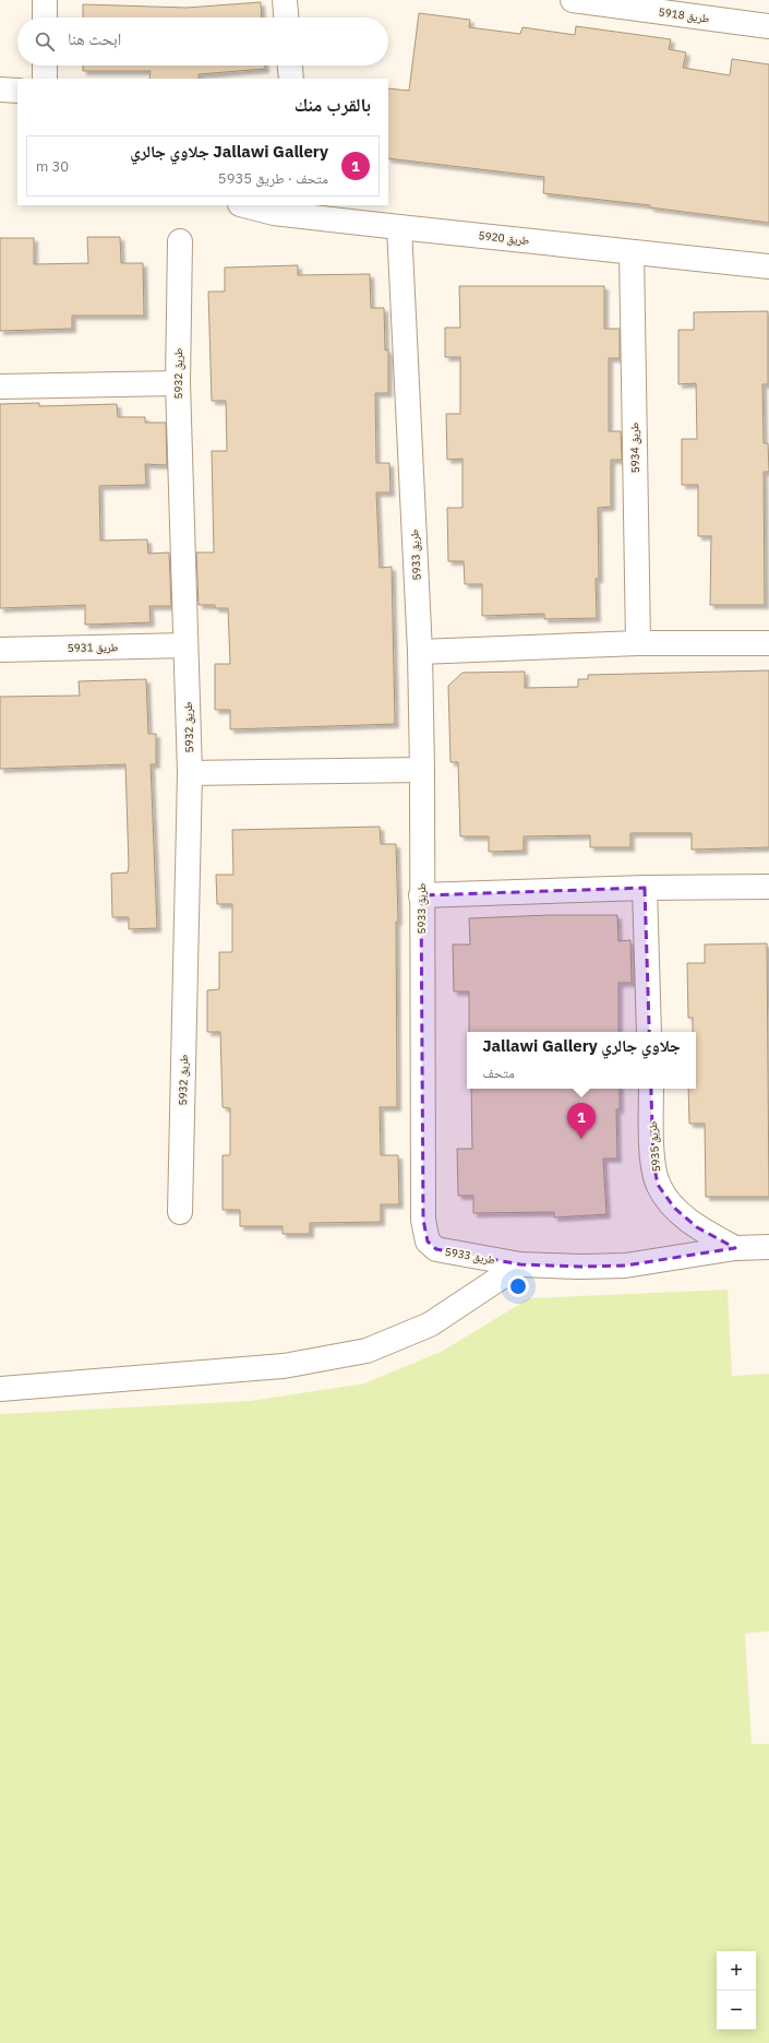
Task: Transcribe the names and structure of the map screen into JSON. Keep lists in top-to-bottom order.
{
  "streets": {
    "street": [
      "طريق 5918",
      "طريق 5920",
      "طريق 5932",
      "طريق 5934",
      "طريق 5933",
      "طريق 5931",
      "طريق 5935"
    ]
  },
  "crossings": [
    ["طريق 5920", "طريق 5934"],
    ["طريق 5920", "طريق 5933"],
    ["طريق 5932", "طريق 5931"],
    ["طريق 5933", "طريق 5935"]
  ],
  "page": {
    "search": "ابحث هنا",
    "heading": "بالقرب منك",
    "list": [
      {
        "mark": "1",
        "name": "Jallawi Gallery جلاوي جالري",
        "note": "متحف · طريق 5935",
        "value": "30 m"
      }
    ],
    "popup": ["Jallawi Gallery جلاوي جالري", "متحف"],
    "pins": "1",
    "map_buttons": ["+", "−"]
  }
}
